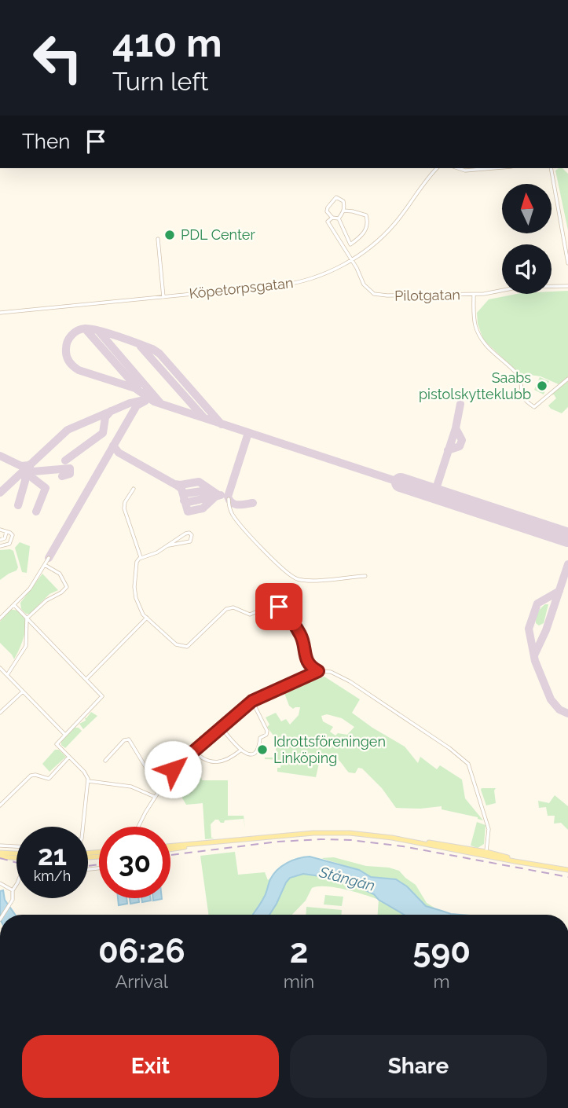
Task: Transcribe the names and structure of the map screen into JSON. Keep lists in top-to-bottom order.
{
  "streets": {
    "street": ["Köpetorpsgatan", "Pilotgatan"]
  },
  "crossings": [
    ["Köpetorpsgatan", "Pilotgatan"]
  ],
  "water": ["Stångån"],
  "places": ["PDL Center", "Saabs pistolskytteklubb", "Idrottsföreningen Linköping"],
  "north": "top",
  "page": {
    "turn": ["410 m", "Turn left"],
    "then": "Then",
    "speed": "21 km/h",
    "limit": "30",
    "eta": [
      "06:26",
      "Arrival",
      "2",
      "min",
      "590",
      "m"
    ],
    "buttons": ["Exit", "Share"]
  }
}
